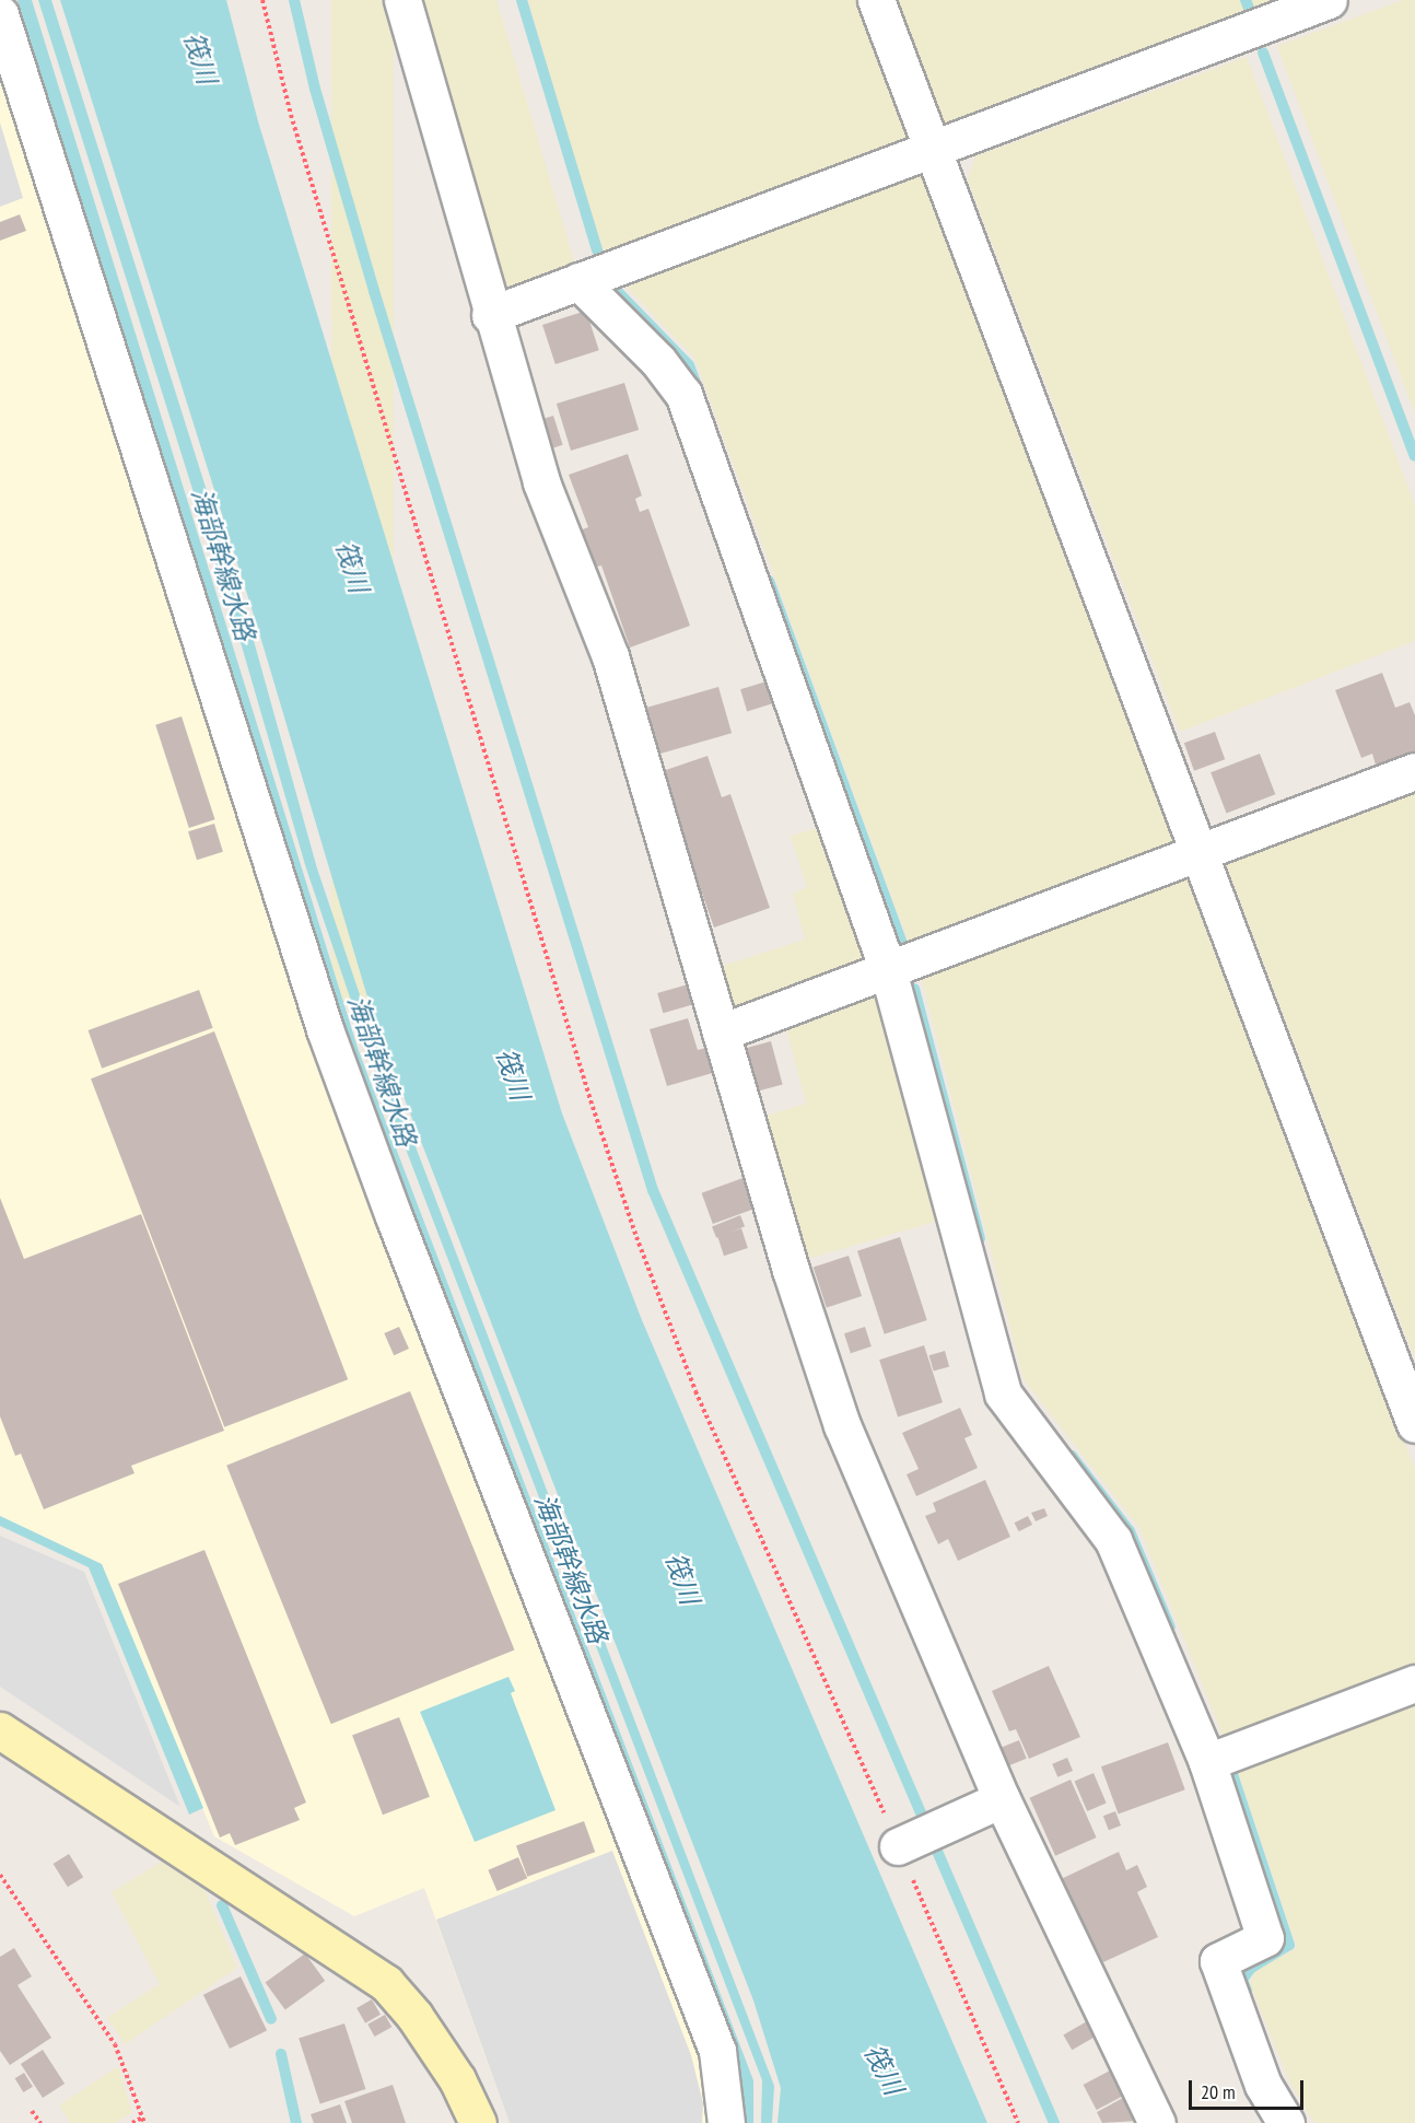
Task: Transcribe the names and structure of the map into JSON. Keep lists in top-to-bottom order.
{
  "water": ["筏川", "海部幹線水路"],
  "scale_bar": "20 m"
}
